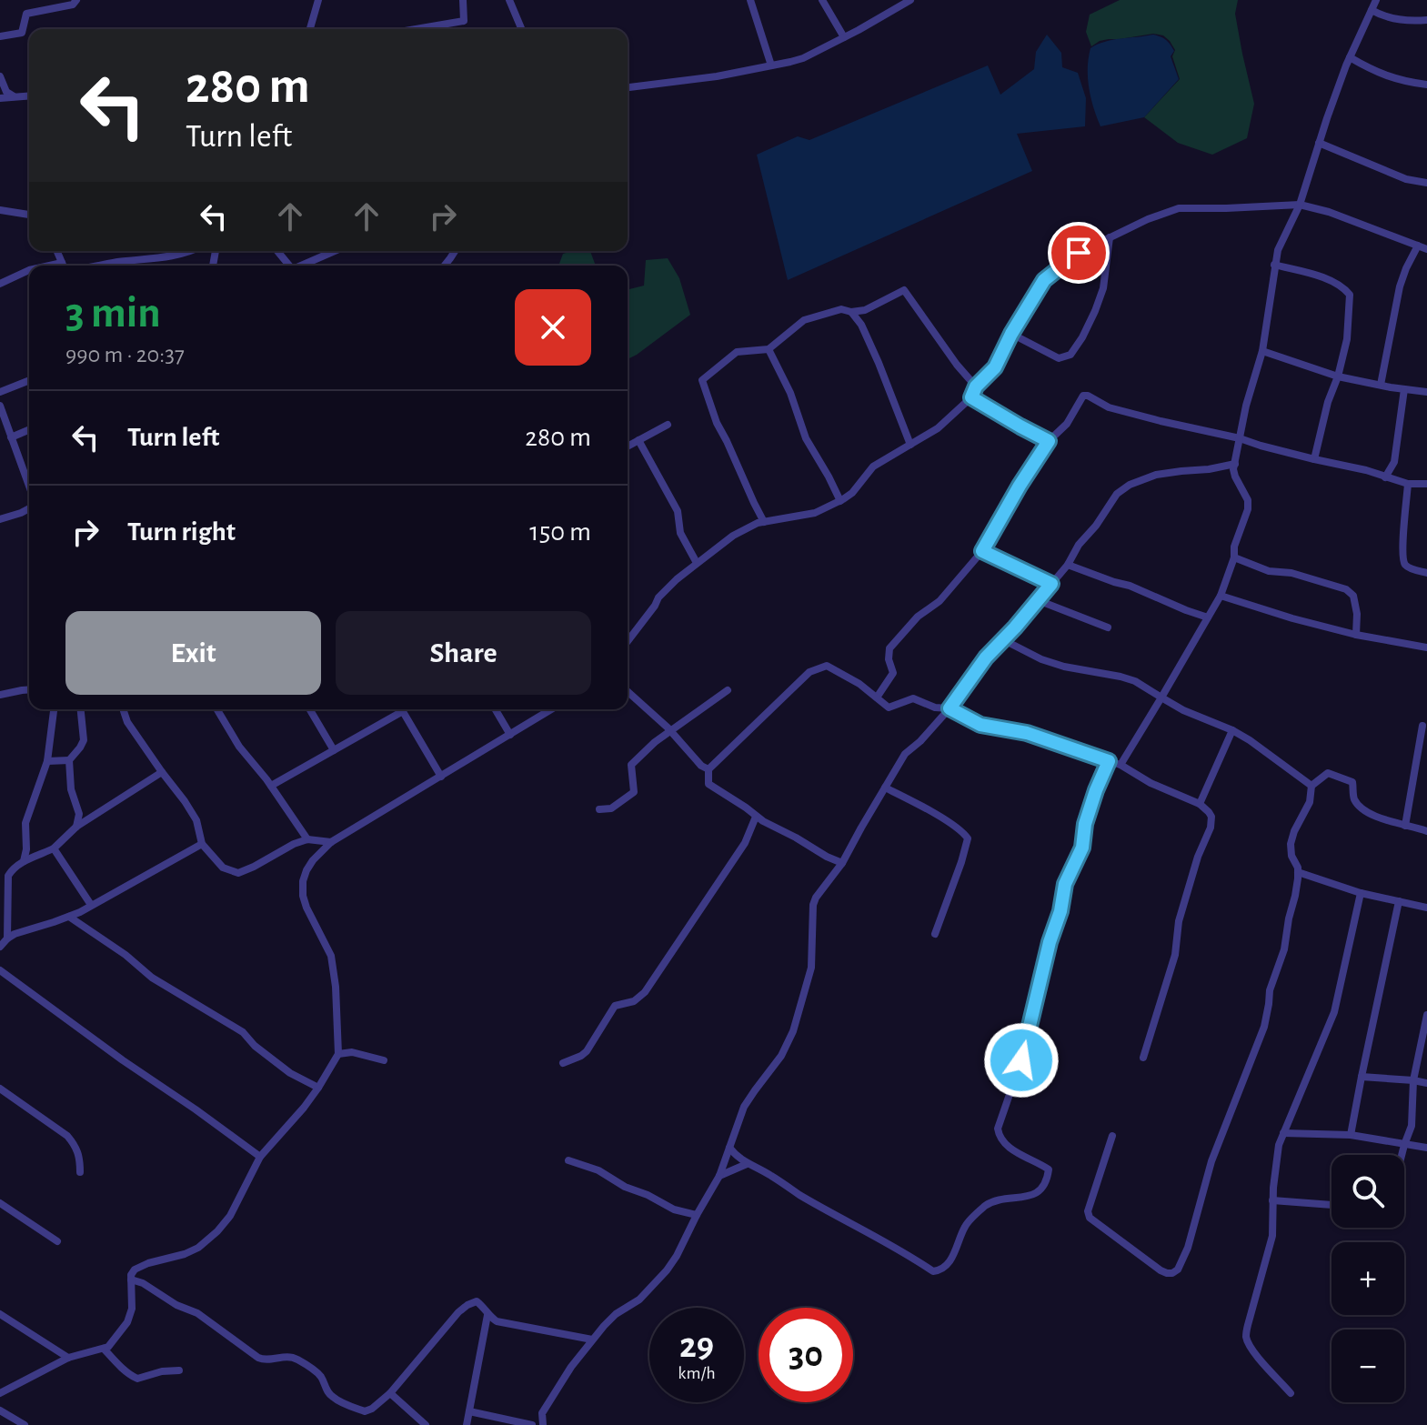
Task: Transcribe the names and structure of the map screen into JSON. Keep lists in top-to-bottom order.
{
  "page": {
    "turn": ["280 m", "Turn left"],
    "heading": ["3 min", "990 m · 20:37"],
    "list": [
      {
        "name": "Turn left",
        "value": "280 m"
      },
      {
        "name": "Turn right",
        "value": "150 m"
      }
    ],
    "buttons": ["Exit", "Share"],
    "map_buttons": ["+", "−"],
    "speed": "29 km/h",
    "limit": "30"
  }
}
